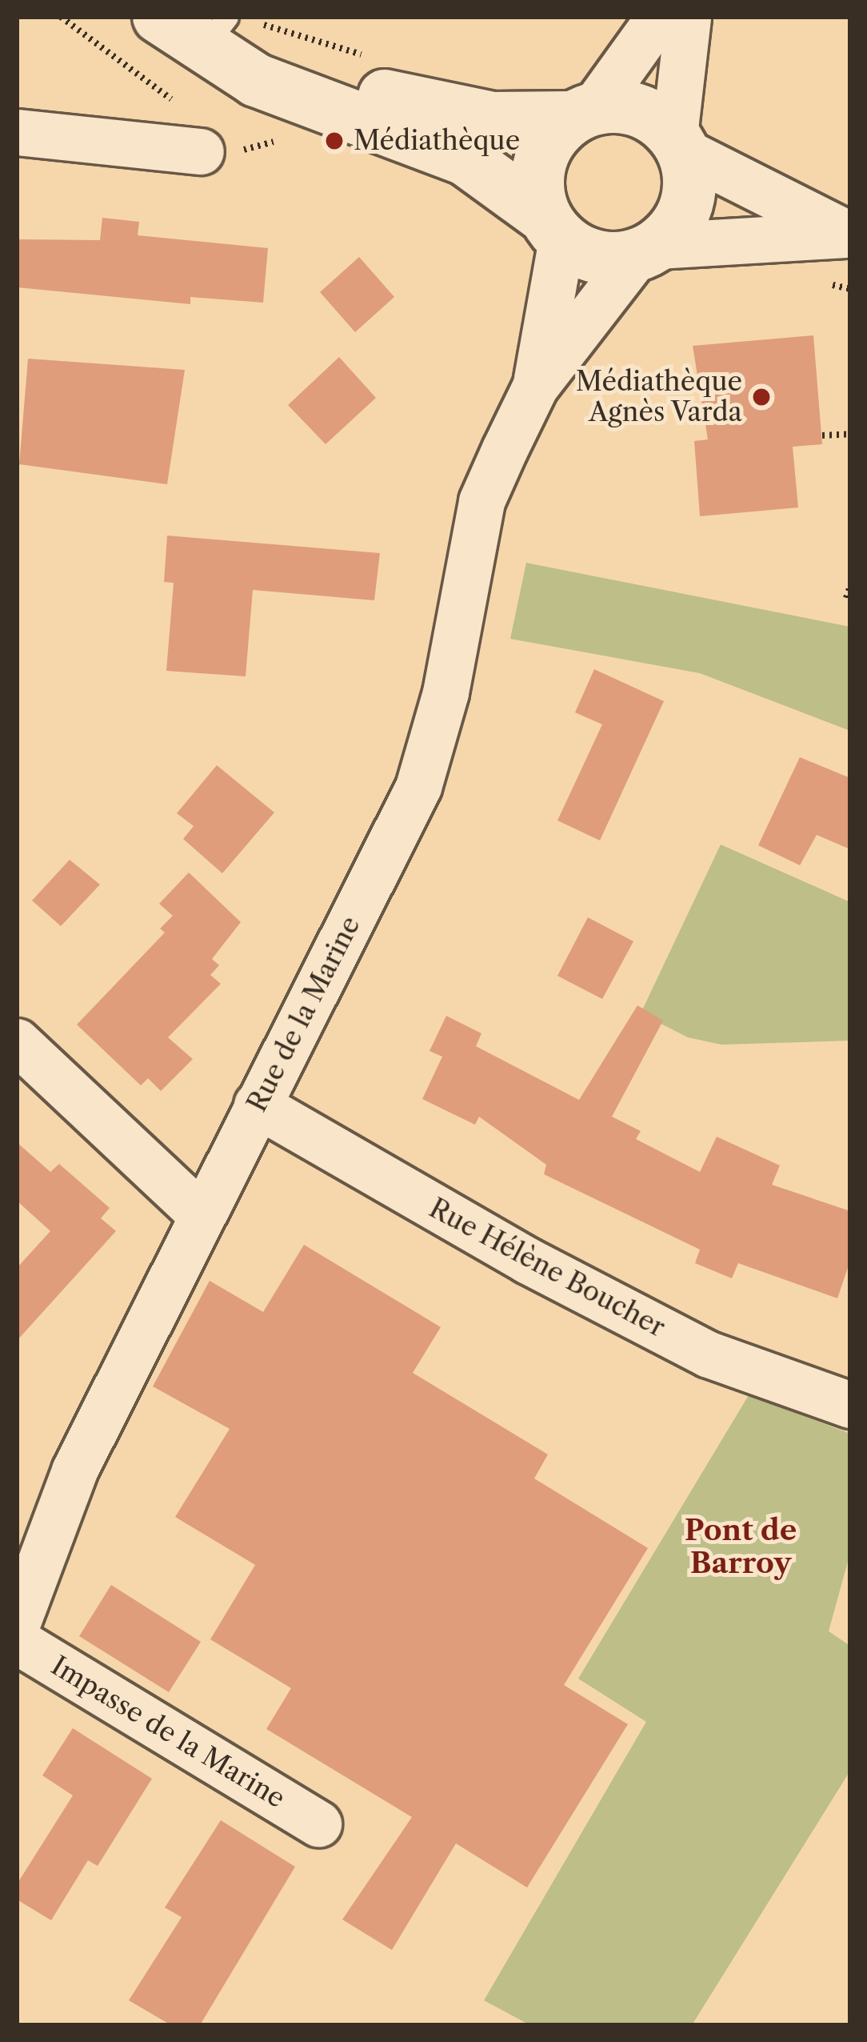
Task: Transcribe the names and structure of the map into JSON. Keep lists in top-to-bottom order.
{
  "streets": {
    "street": ["Rue de la Marine", "Rue Hélène Boucher", "Impasse de la Marine"]
  },
  "crossings": [
    ["Rue de la Marine", "Rue Hélène Boucher"]
  ],
  "districts": ["Pont de Barroy"],
  "places": ["Médiathèque", "Médiathèque Agnès Varda"]
}
